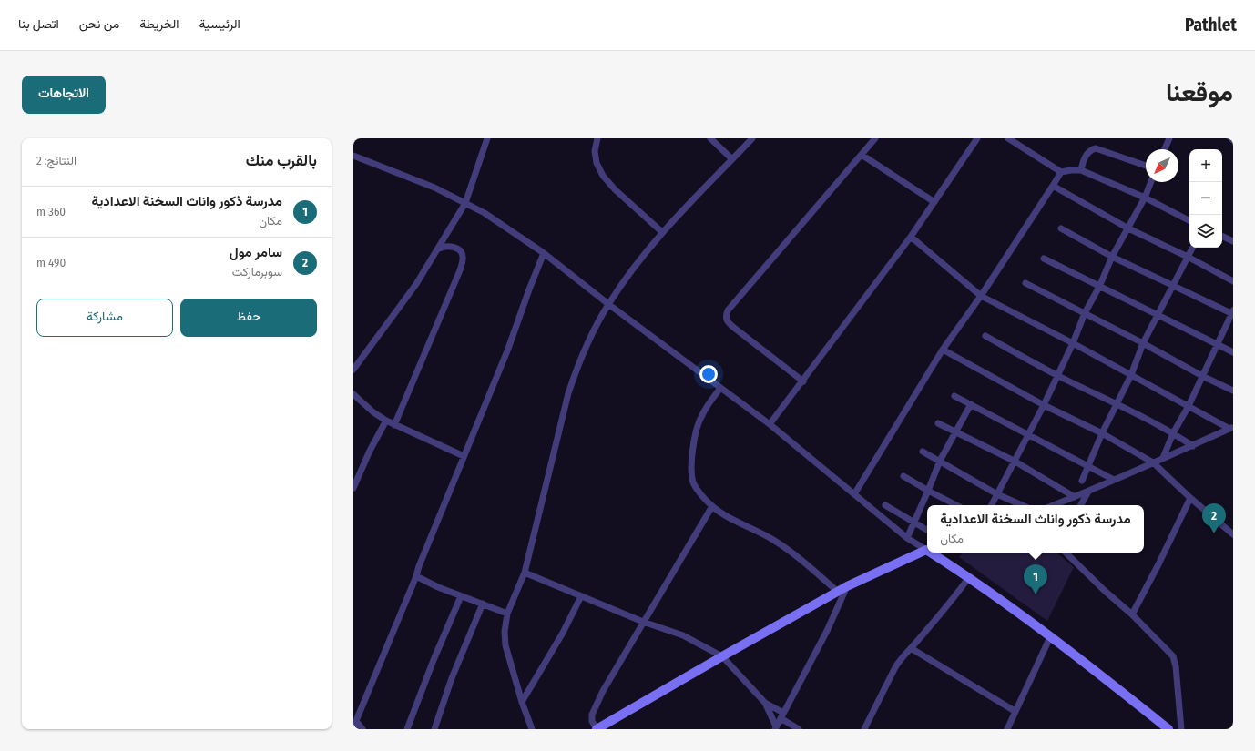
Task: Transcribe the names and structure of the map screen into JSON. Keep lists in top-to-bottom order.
{
  "north": "bottom left",
  "page": {
    "header": "Pathlet",
    "nav": [
      "الرئيسية",
      "الخريطة",
      "من نحن",
      "اتصل بنا"
    ],
    "title": "موقعنا",
    "buttons": [
      "الاتجاهات",
      ["حفظ", "مشاركة"]
    ],
    "heading": ["بالقرب منك", "النتائج: 2"],
    "map_buttons": ["+", "−"],
    "list": [
      {
        "mark": "1",
        "name": "مدرسة ذكور واناث السخنة الاعدادية",
        "note": "مكان",
        "value": "360 m"
      },
      {
        "mark": "2",
        "name": "سامر مول",
        "note": "سوبرماركت",
        "value": "490 m"
      }
    ],
    "pins": ["2", "1"],
    "popup": ["مدرسة ذكور واناث السخنة الاعدادية", "مكان"]
  }
}
